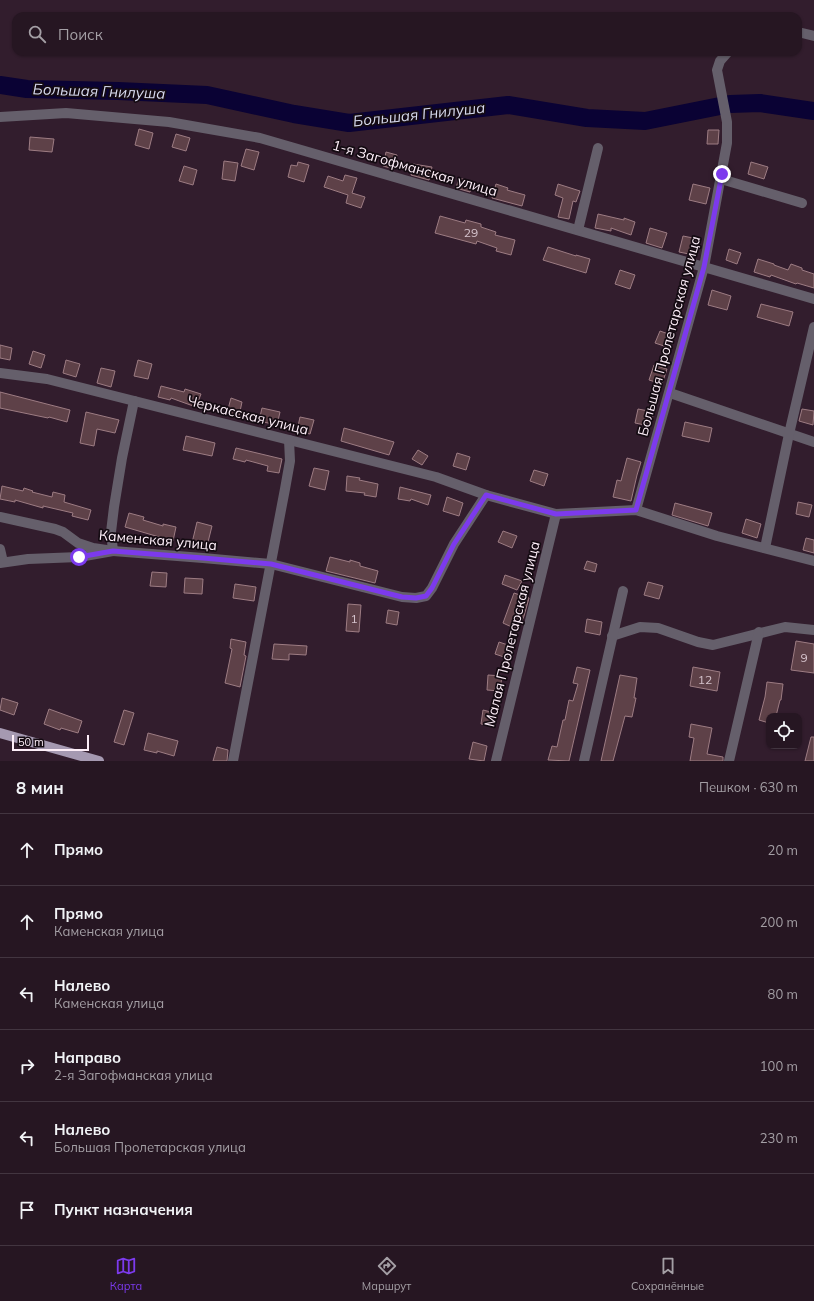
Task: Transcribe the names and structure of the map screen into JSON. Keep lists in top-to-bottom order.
{
  "streets": {
    "street": [
      "1-я Загофманская улица",
      "Большая Пролетарская улица",
      "Черкасская улица",
      "Каменская улица",
      "Малая Пролетарская улица"
    ]
  },
  "crossings": [
    ["1-я Загофманская улица", "Большая Пролетарская улица"],
    ["Большая Пролетарская улица", "Черкасская улица"],
    ["Черкасская улица", "Каменская улица"],
    ["Черкасская улица", "Малая Пролетарская улица"]
  ],
  "water": ["Большая Гнилуша"],
  "house_numbers": [
    "29",
    "1",
    "9",
    "12"
  ],
  "scale_bar": "50 m",
  "page": {
    "search": "Поиск",
    "scale": "50 m",
    "heading": ["8 мин", "Пешком · 630 m"],
    "list": [
      ["Прямо", "20 m"],
      ["Прямо", "Каменская улица", "200 m"],
      ["Налево", "Каменская улица", "80 m"],
      ["Направо", "2-я Загофманская улица", "100 m"],
      ["Налево", "Большая Пролетарская улица", "230 m"],
      "Пункт назначения"
    ],
    "nav": ["Карта", "Маршрут", "Сохранённые"]
  }
}
